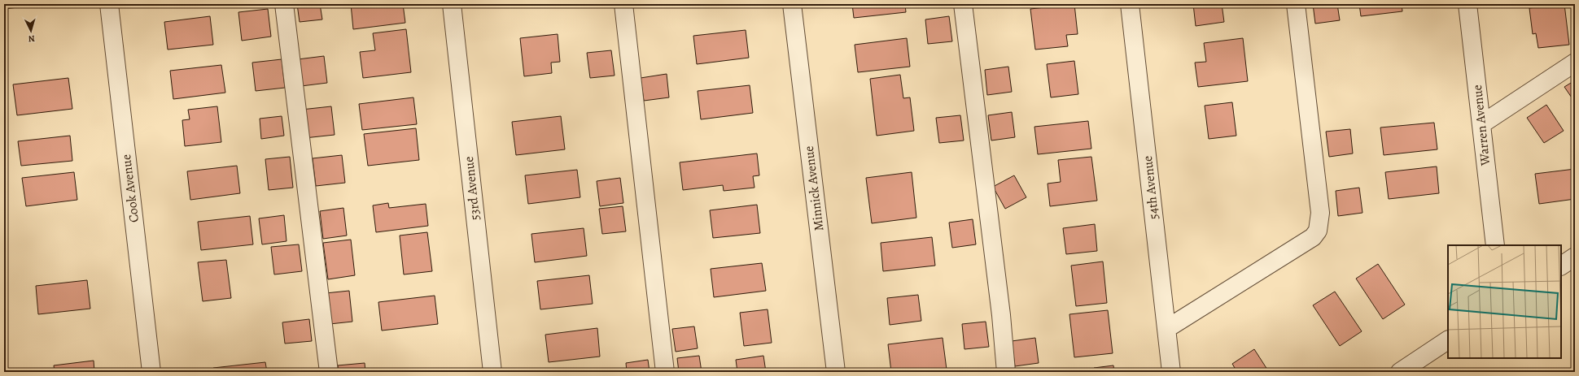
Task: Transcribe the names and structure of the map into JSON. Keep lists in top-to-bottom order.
{
  "streets": {
    "street": [
      "Warren Avenue",
      "54th Avenue",
      "Cook Avenue",
      "53rd Avenue",
      "Minnick Avenue"
    ]
  },
  "north": "bottom"
}
